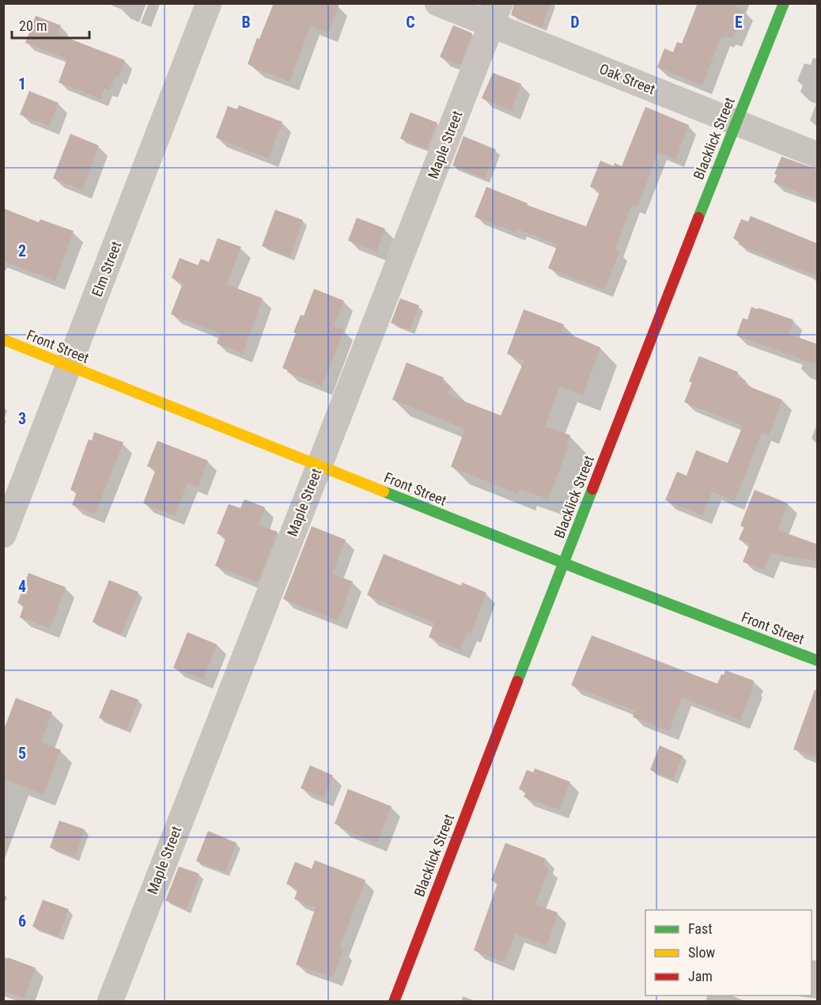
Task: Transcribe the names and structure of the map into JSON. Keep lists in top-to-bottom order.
{
  "streets": {
    "street": [
      "Oak Street",
      "Blacklick Street",
      "Maple Street",
      "Elm Street",
      "Front Street"
    ]
  },
  "crossings": [
    ["Oak Street", "Blacklick Street"],
    ["Oak Street", "Maple Street"],
    ["Blacklick Street", "Front Street"],
    ["Maple Street", "Front Street"],
    ["Elm Street", "Front Street"]
  ],
  "legend": ["Fast", "Slow", "Jam"],
  "scale_bar": "20 m",
  "grid": {
    "columns": [
      "B",
      "C",
      "D",
      "E"
    ],
    "rows": [
      "1",
      "2",
      "3",
      "4",
      "5",
      "6"
    ]
  }
}
